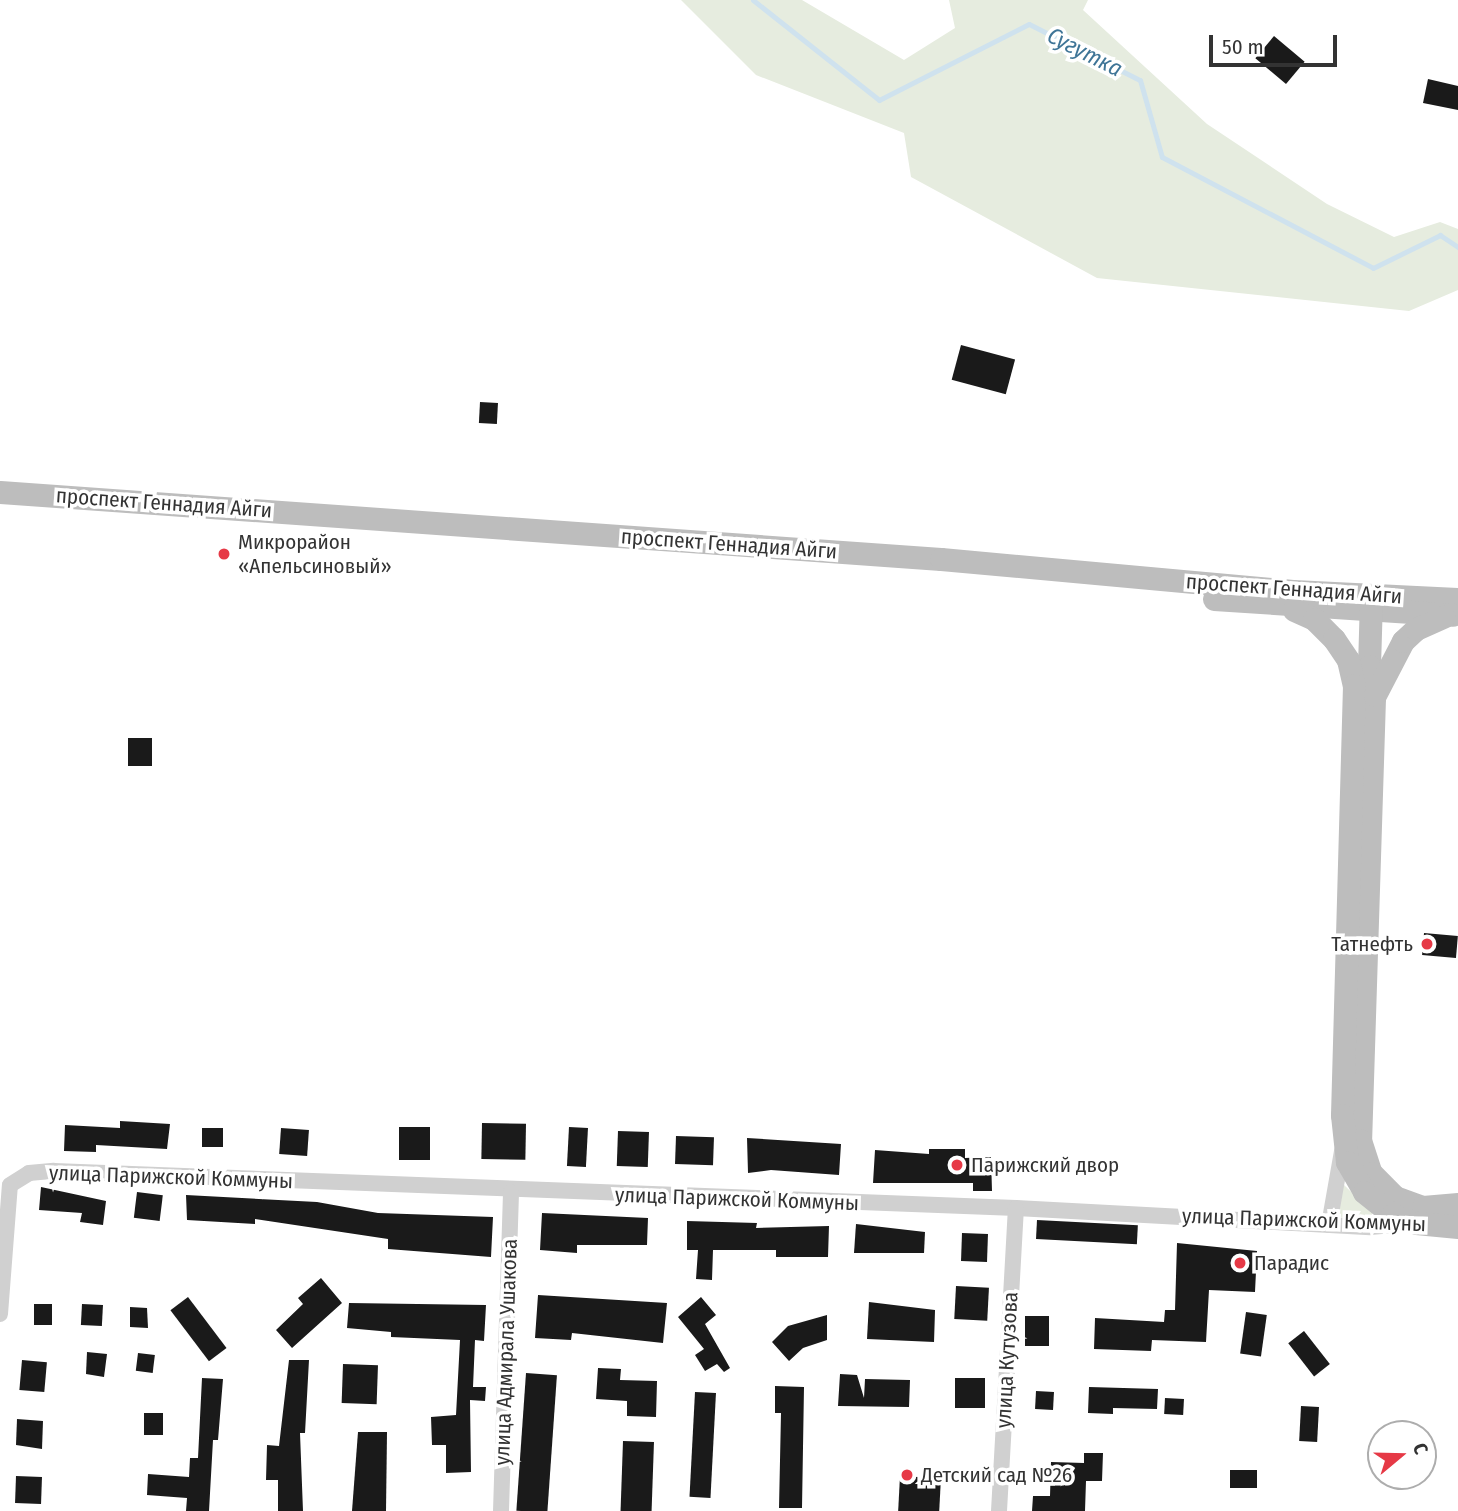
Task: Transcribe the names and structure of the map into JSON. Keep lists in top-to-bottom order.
{
  "streets": {
    "main road": ["проспект Геннадия Айги", "улица Парижской Коммуны"],
    "street": ["улица Адмирала Ушакова", "улица Кутузова"]
  },
  "crossings": [
    ["улица Парижской Коммуны", "улица Адмирала Ушакова"],
    ["улица Парижской Коммуны", "улица Кутузова"]
  ],
  "water": ["Сугутка"],
  "places": [
    "Микрорайон «Апельсиновый»",
    "Татнефть",
    "Парижский двор",
    "Парадис",
    "Детский сад №26"
  ],
  "scale_bar": "50 m",
  "north": "right"
}
